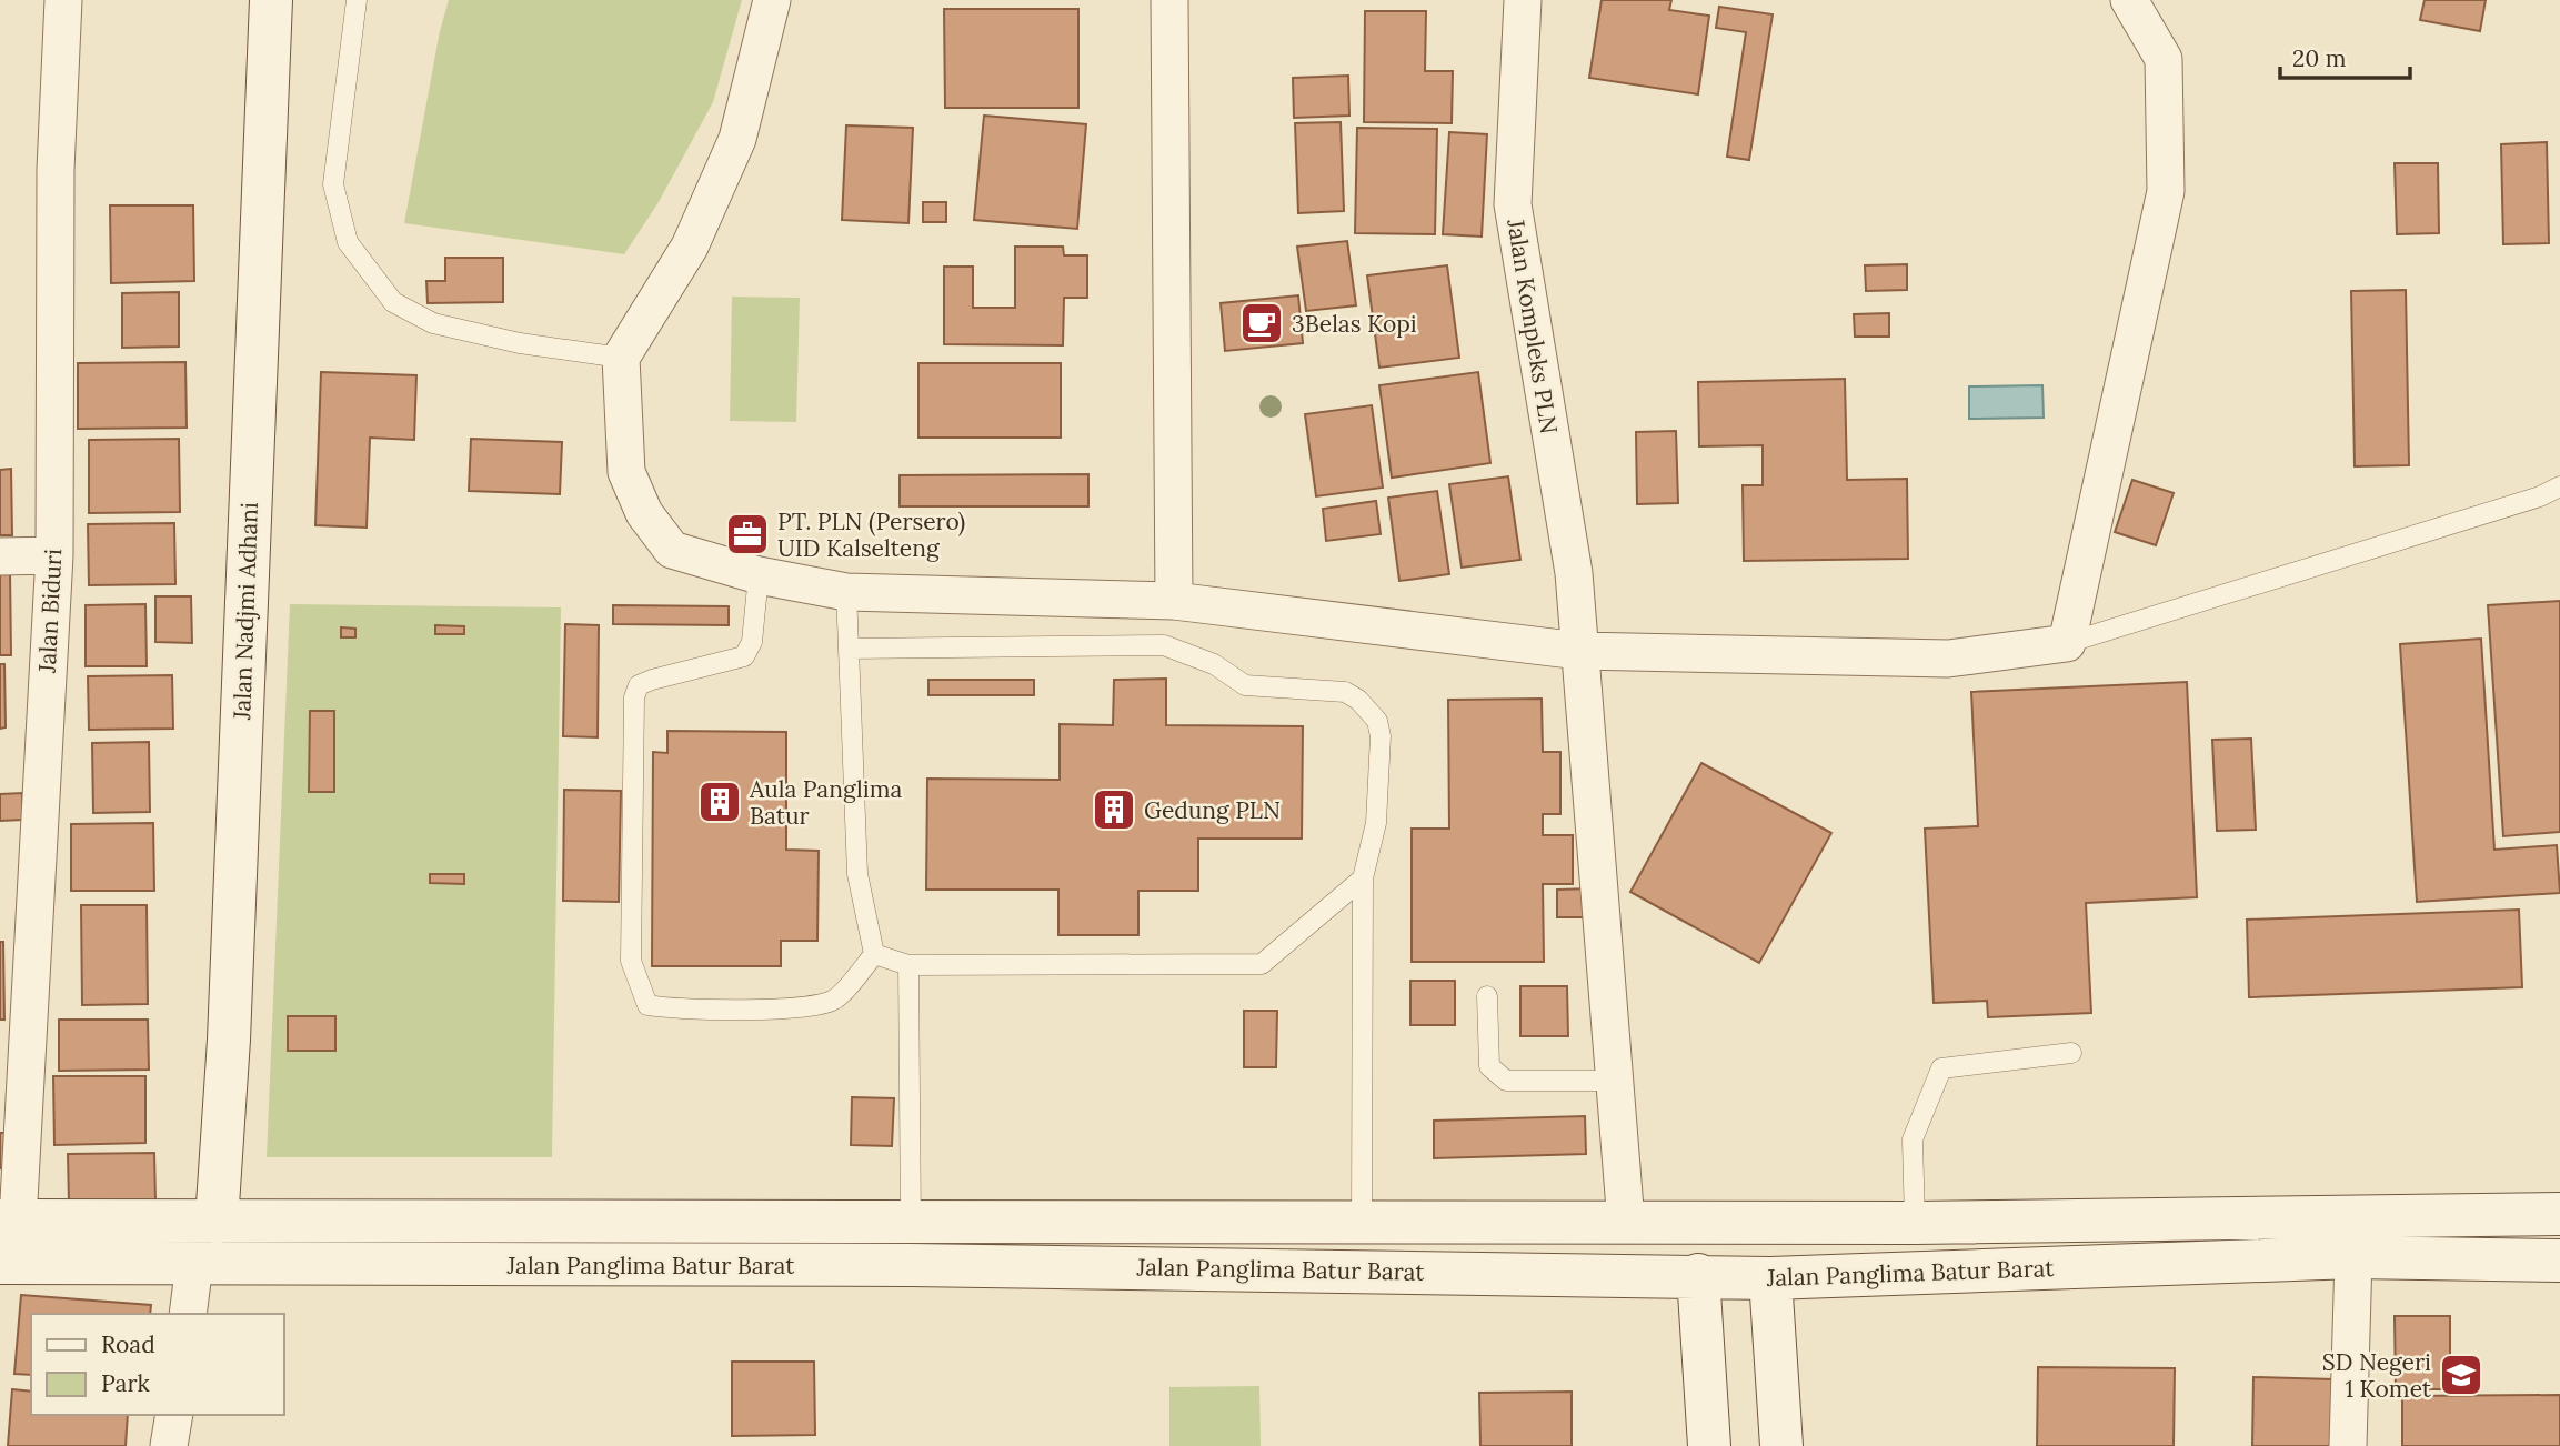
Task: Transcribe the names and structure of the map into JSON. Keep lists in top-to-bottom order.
{
  "streets": {
    "main road": ["Jalan Nadjmi Adhani", "Jalan Panglima Batur Barat"],
    "street": ["Jalan Kompleks PLN", "Jalan Biduri"]
  },
  "crossings": [
    ["Jalan Kompleks PLN", "Jalan Panglima Batur Barat"],
    ["Jalan Biduri", "Jalan Panglima Batur Barat"],
    ["Jalan Nadjmi Adhani", "Jalan Panglima Batur Barat"]
  ],
  "places": {
    "cafe": ["3Belas Kopi"],
    "office": ["PT. PLN (Persero) UID Kalselteng"],
    "building": ["Aula Panglima Batur", "Gedung PLN"],
    "school or university": ["SD Negeri 1 Komet"]
  },
  "legend": ["Road", "Park"],
  "scale_bar": "20 m"
}
